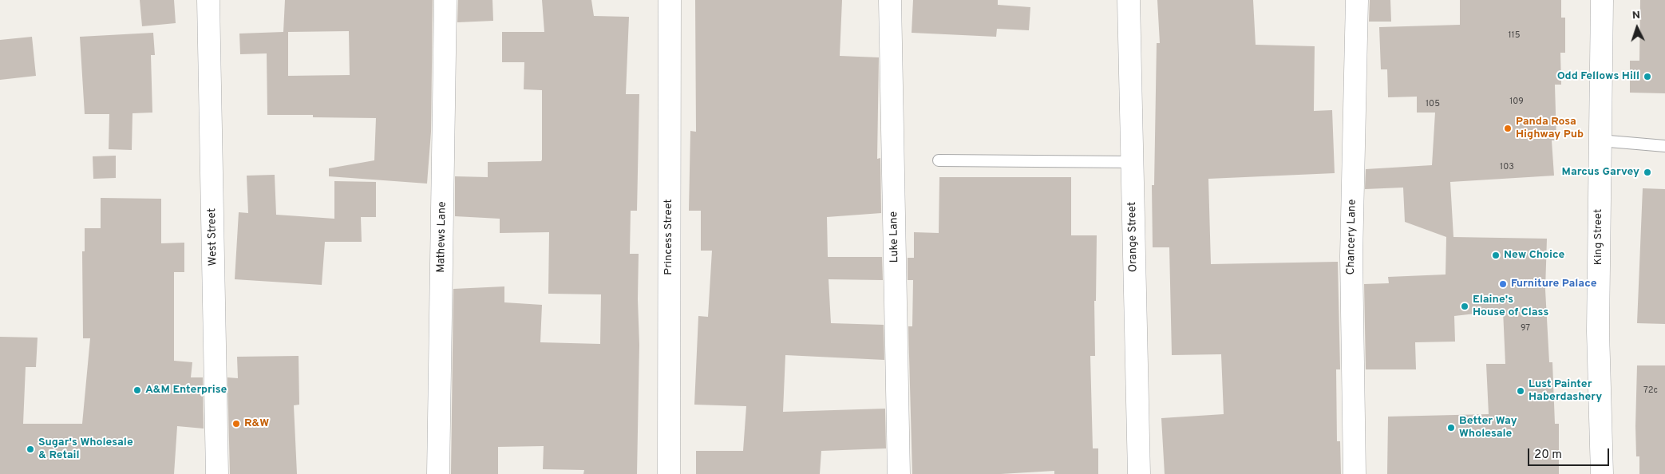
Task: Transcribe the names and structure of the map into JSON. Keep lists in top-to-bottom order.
{
  "streets": {
    "street": [
      "West Street",
      "Mathews Lane",
      "Princess Street",
      "Luke Lane",
      "Orange Street",
      "Chancery Lane",
      "King Street"
    ]
  },
  "places": [
    "Odd Fellows Hill",
    "Panda Rosa Highway Pub",
    "Marcus Garvey",
    "New Choice",
    "Furniture Palace",
    "Elaine's House of Class",
    "A&M Enterprise",
    "Lust Painter Haberdashery",
    "R&W",
    "Better Way Wholesale",
    "Sugar's Wholesale & Retail"
  ],
  "house_numbers": [
    "115",
    "109",
    "105",
    "103",
    "97",
    "72c"
  ],
  "scale_bar": "20 m",
  "north": "top"
}
